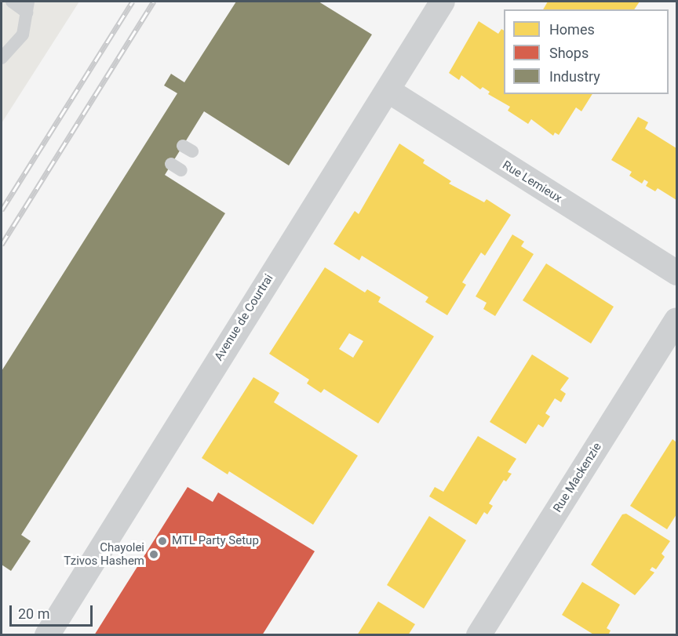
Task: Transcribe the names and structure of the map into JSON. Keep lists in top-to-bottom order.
{
  "streets": {
    "street": ["Rue Lemieux", "Avenue de Courtrai", "Rue Mackenzie"]
  },
  "crossings": [
    ["Rue Lemieux", "Avenue de Courtrai"]
  ],
  "places": ["MTL Party Setup", "Chayolei Tzivos Hashem"],
  "legend": ["Homes", "Shops", "Industry"],
  "scale_bar": "20 m"
}
